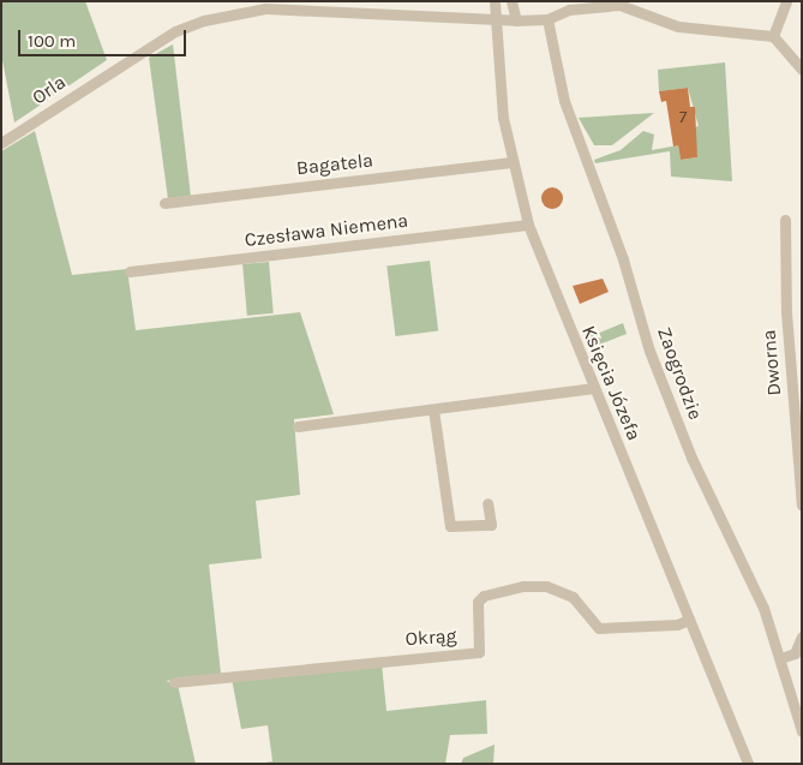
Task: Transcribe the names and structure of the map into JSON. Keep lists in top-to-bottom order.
{
  "streets": {
    "street": [
      "Orla",
      "Bagatela",
      "Czesława Niemena",
      "Dworna",
      "Zaogrodzie",
      "Księcia Józefa",
      "Okrąg"
    ]
  },
  "crossings": [
    ["Orla", "Zaogrodzie"],
    ["Orla", "Księcia Józefa"],
    ["Bagatela", "Księcia Józefa"],
    ["Czesława Niemena", "Księcia Józefa"],
    ["Księcia Józefa", "Okrąg"]
  ],
  "house_numbers": ["7"],
  "scale_bar": "100 m"
}
